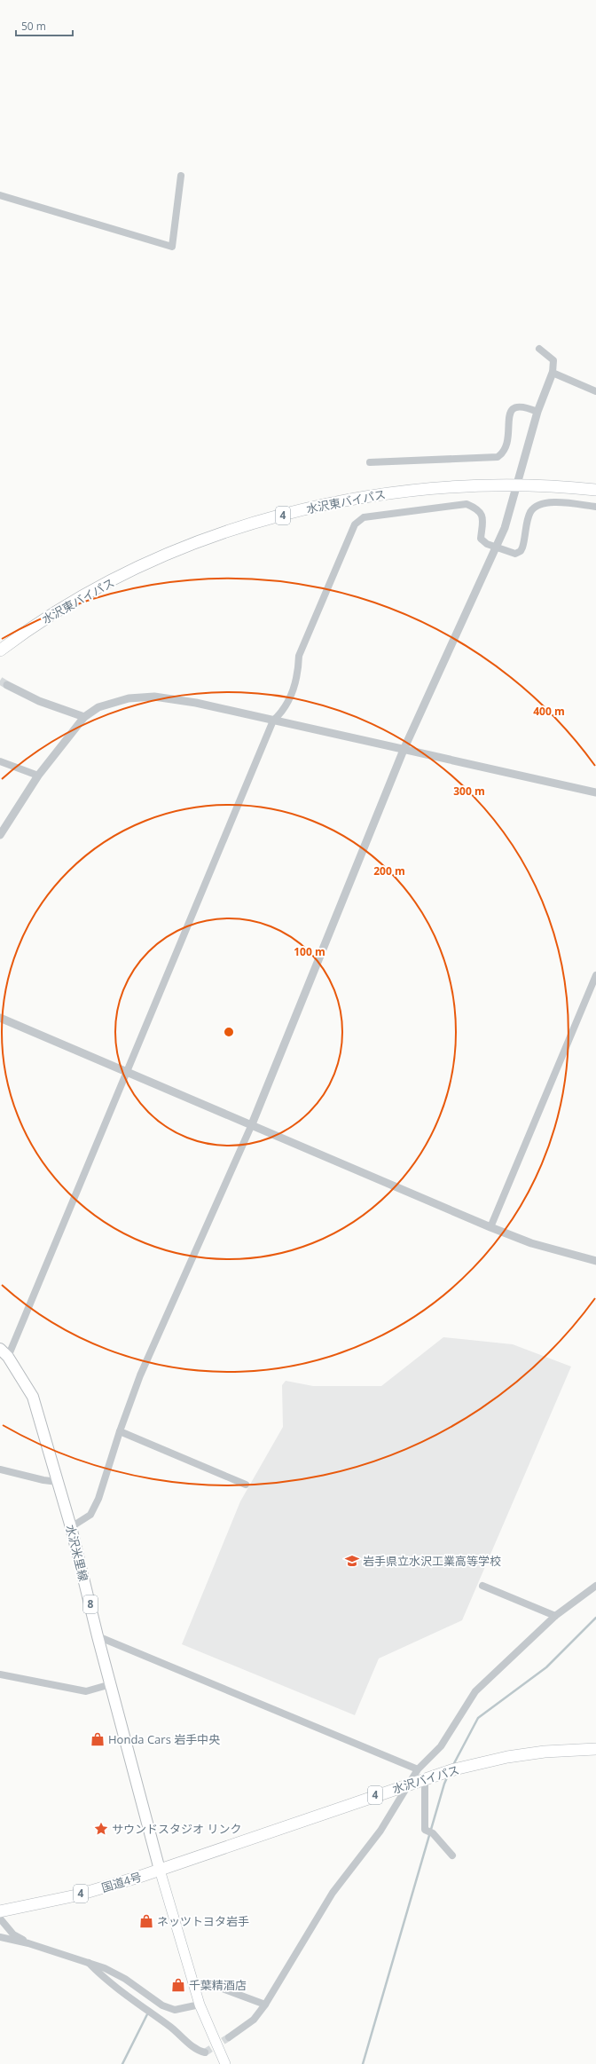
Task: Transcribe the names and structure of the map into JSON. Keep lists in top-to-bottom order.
{
  "streets": {
    "highway": [
      "水沢東バイパス",
      "4",
      "水沢バイパス",
      "国道4号"
    ],
    "main road": ["水沢米里線", "8"]
  },
  "crossings": [
    ["水沢米里線", "水沢バイパス"],
    ["水沢米里線", "国道4号"],
    ["水沢バイパス", "国道4号"]
  ],
  "places": {
    "school or university": ["岩手県立水沢工業高等学校"],
    "shop": ["Honda Cars 岩手中央", "ネッツトヨタ岩手", "千葉精酒店"],
    "place": ["サウンドスタジオ リンク"]
  },
  "scale_bar": "50 m",
  "rings": [
    "400 m",
    "300 m",
    "200 m",
    "100 m"
  ]
}
